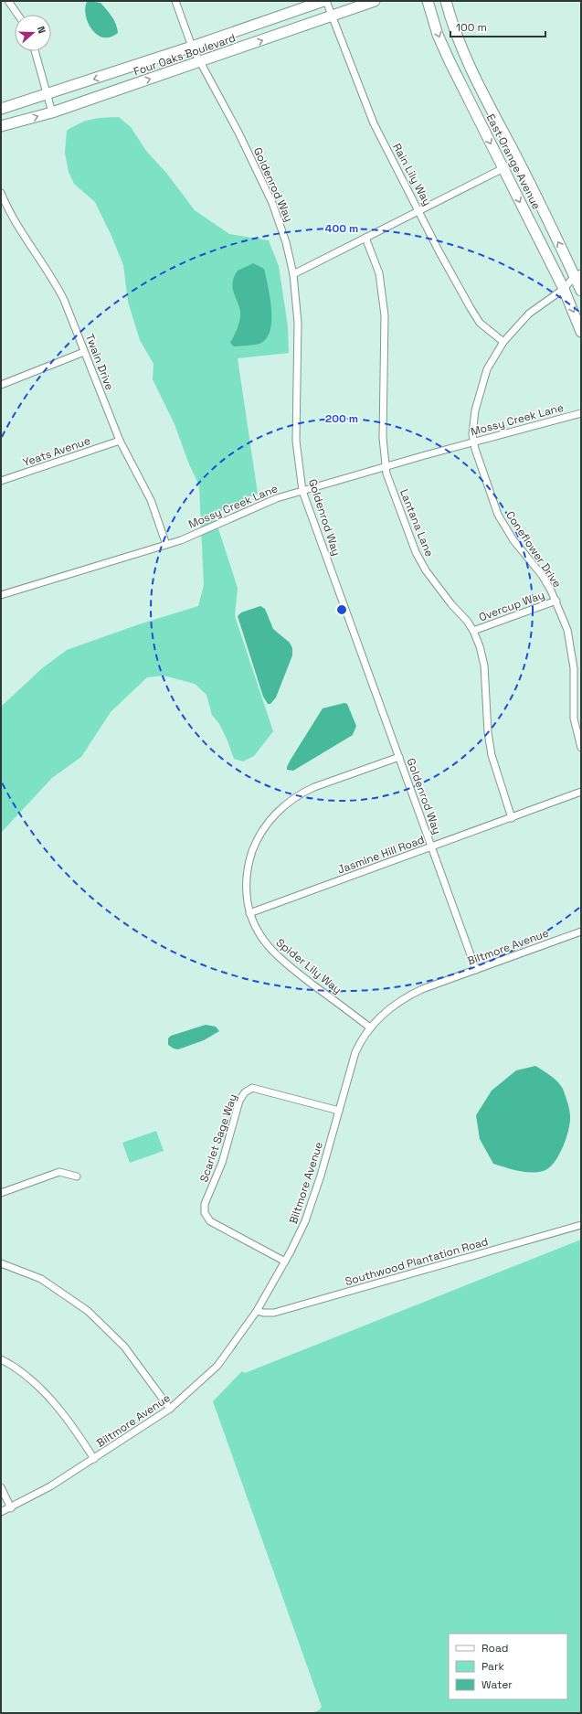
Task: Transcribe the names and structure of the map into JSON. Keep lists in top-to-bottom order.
{
  "streets": {
    "street": [
      "Four Oaks Boulevard",
      "East Orange Avenue",
      "Rain Lily Way",
      "Goldenrod Way",
      "Twain Drive",
      "Mossy Creek Lane",
      "Yeats Avenue",
      "Lantana Lane",
      "Coneflower Drive",
      "Overcup Way",
      "Jasmine Hill Road",
      "Biltmore Avenue",
      "Spider Lily Way",
      "Scarlet Sage Way",
      "Southwood Plantation Road"
    ]
  },
  "crossings": [
    ["Four Oaks Boulevard", "Rain Lily Way"],
    ["Four Oaks Boulevard", "Goldenrod Way"],
    ["East Orange Avenue", "Coneflower Drive"],
    ["Rain Lily Way", "Coneflower Drive"],
    ["Goldenrod Way", "Mossy Creek Lane"],
    ["Goldenrod Way", "Jasmine Hill Road"],
    ["Goldenrod Way", "Biltmore Avenue"],
    ["Goldenrod Way", "Spider Lily Way"],
    ["Twain Drive", "Mossy Creek Lane"],
    ["Twain Drive", "Yeats Avenue"],
    ["Mossy Creek Lane", "Lantana Lane"],
    ["Mossy Creek Lane", "Coneflower Drive"],
    ["Lantana Lane", "Overcup Way"],
    ["Lantana Lane", "Jasmine Hill Road"],
    ["Coneflower Drive", "Overcup Way"],
    ["Jasmine Hill Road", "Spider Lily Way"],
    ["Biltmore Avenue", "Spider Lily Way"],
    ["Biltmore Avenue", "Scarlet Sage Way"],
    ["Biltmore Avenue", "Southwood Plantation Road"]
  ],
  "legend": ["Road", "Park", "Water"],
  "scale_bar": "100 m",
  "north": "right",
  "rings": ["400 m", "200 m"]
}
